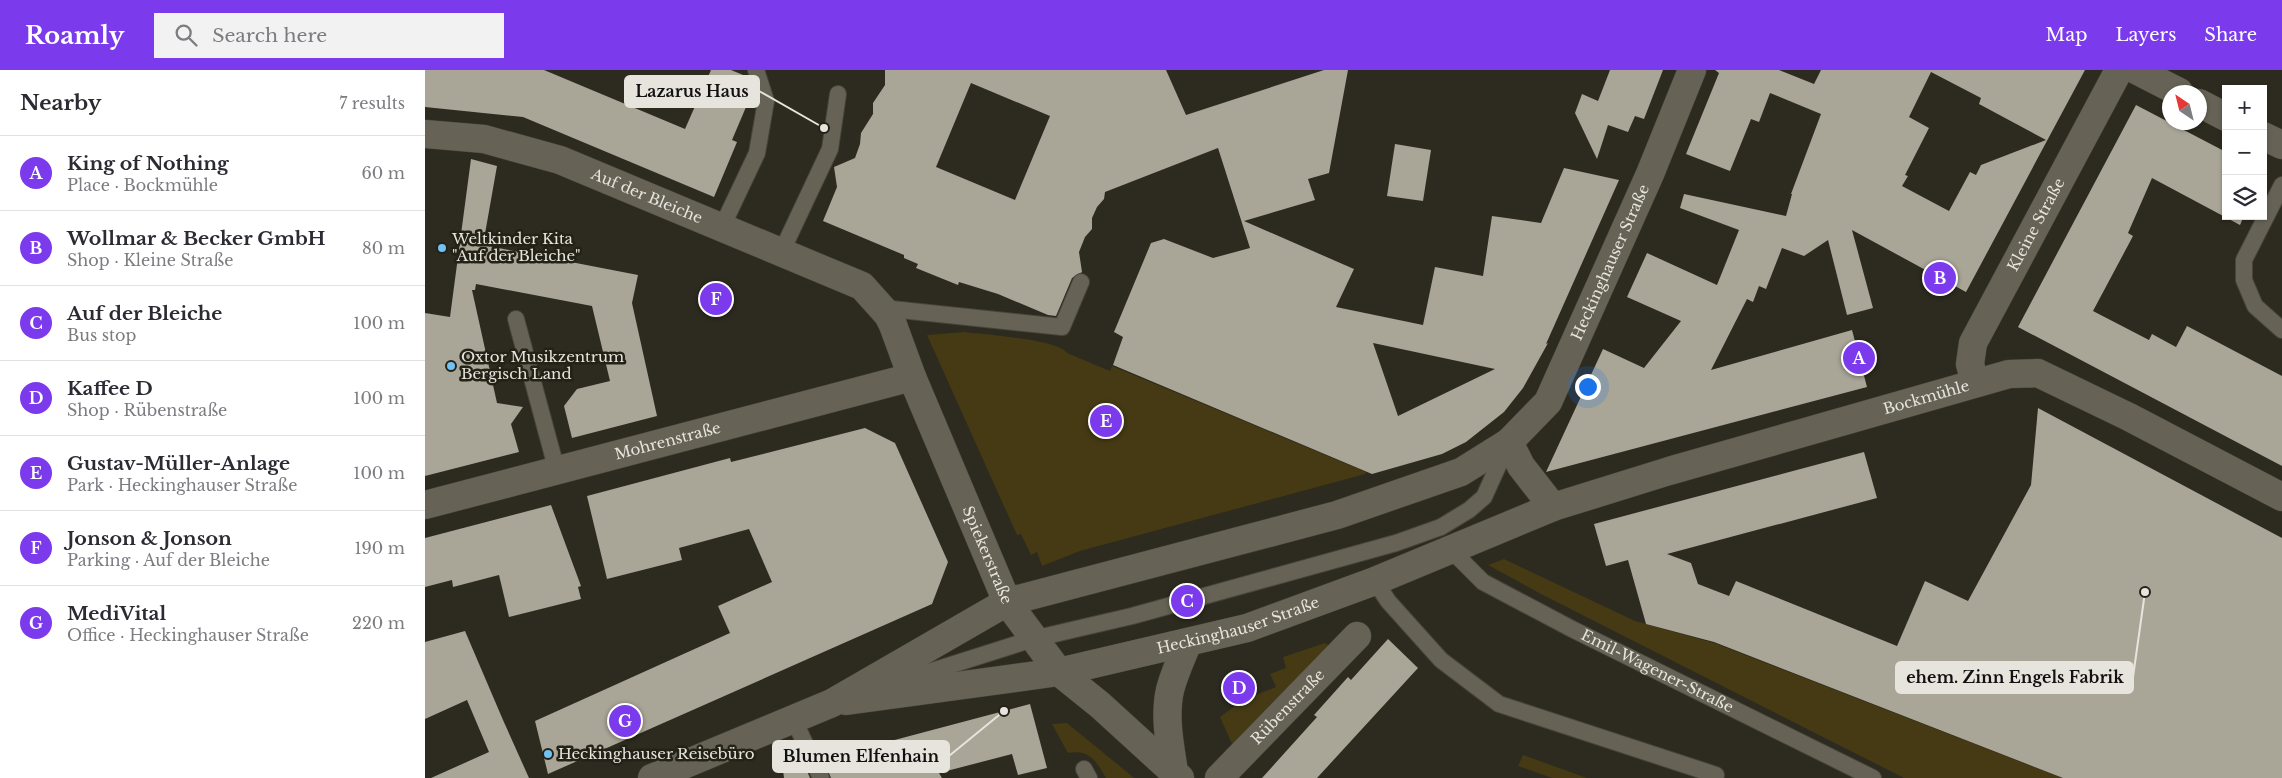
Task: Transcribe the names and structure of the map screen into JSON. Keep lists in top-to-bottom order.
{
  "streets": {
    "street": [
      "Auf der Bleiche",
      "Kleine Straße",
      "Heckinghauser Straße",
      "Bockmühle",
      "Mohrenstraße",
      "Spiekerstraße",
      "Rübenstraße"
    ],
    "lane": ["Emil-Wagener-Straße"]
  },
  "crossings": [
    ["Auf der Bleiche", "Spiekerstraße"],
    ["Kleine Straße", "Bockmühle"],
    ["Heckinghauser Straße", "Bockmühle"],
    ["Heckinghauser Straße", "Spiekerstraße"],
    ["Heckinghauser Straße", "Emil-Wagener-Straße"],
    ["Mohrenstraße", "Spiekerstraße"]
  ],
  "places": [
    "Lazarus Haus",
    "Weltkinder Kita \"Auf der Bleiche\"",
    "Oxtor Musikzentrum Bergisch Land",
    "ehem. Zinn Engels Fabrik",
    "Blumen Elfenhain",
    "Heckinghauser Reisebüro"
  ],
  "north": "top left",
  "page": {
    "header": "Roamly",
    "search": "Search here",
    "nav": ["Map", "Layers", "Share"],
    "heading": ["Nearby", "7 results"],
    "map_buttons": ["+", "−"],
    "list": [
      {
        "mark": "A",
        "name": "King of Nothing",
        "note": "Place · Bockmühle",
        "value": "60 m"
      },
      {
        "mark": "B",
        "name": "Wollmar & Becker GmbH",
        "note": "Shop · Kleine Straße",
        "value": "80 m"
      },
      {
        "mark": "C",
        "name": "Auf der Bleiche",
        "note": "Bus stop",
        "value": "100 m"
      },
      {
        "mark": "D",
        "name": "Kaffee D",
        "note": "Shop · Rübenstraße",
        "value": "100 m"
      },
      {
        "mark": "E",
        "name": "Gustav-Müller-Anlage",
        "note": "Park · Heckinghauser Straße",
        "value": "100 m"
      },
      {
        "mark": "F",
        "name": "Jonson & Jonson",
        "note": "Parking · Auf der Bleiche",
        "value": "190 m"
      },
      {
        "mark": "G",
        "name": "MediVital",
        "note": "Office · Heckinghauser Straße",
        "value": "220 m"
      }
    ],
    "pins": [
      "B",
      "F",
      "A",
      "E",
      "C",
      "D",
      "G"
    ]
  }
}
